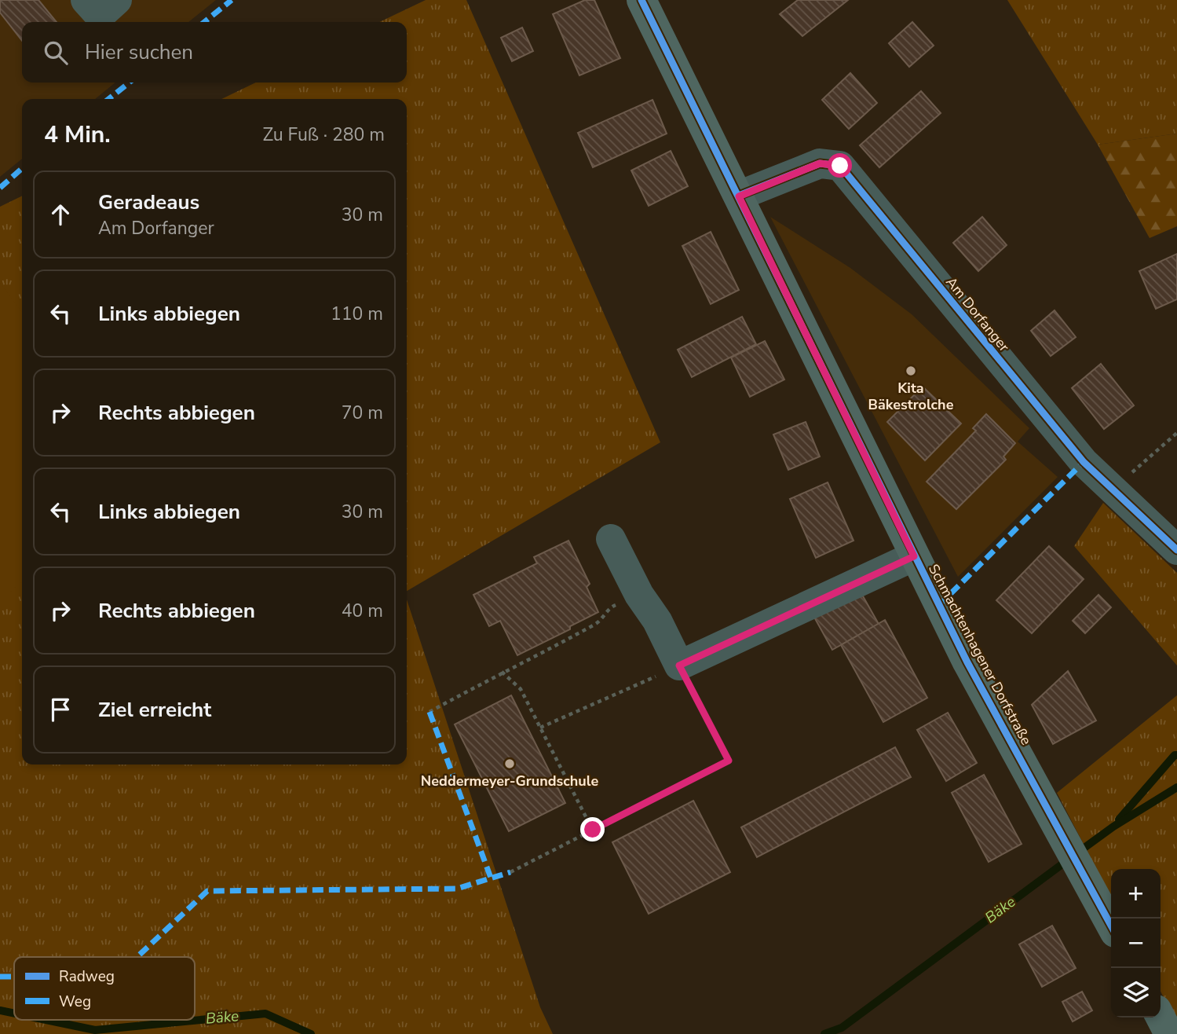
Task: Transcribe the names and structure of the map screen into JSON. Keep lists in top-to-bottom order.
{
  "streets": {
    "main road": ["Schmachtenhagener Dorfstraße"],
    "street": ["Am Dorfanger"]
  },
  "crossings": [
    ["Am Dorfanger", "Schmachtenhagener Dorfstraße"]
  ],
  "water": ["Bäke"],
  "places": ["Kita Bäkestrolche", "Neddermeyer-Grundschule"],
  "legend": ["Radweg", "Weg"],
  "page": {
    "search": "Hier suchen",
    "heading": ["4 Min.", "Zu Fuß · 280 m"],
    "list": [
      ["Geradeaus", "Am Dorfanger", "30 m"],
      ["Links abbiegen", "110 m"],
      ["Rechts abbiegen", "70 m"],
      ["Links abbiegen", "30 m"],
      ["Rechts abbiegen", "40 m"],
      "Ziel erreicht"
    ],
    "map_buttons": ["+", "−"]
  }
}
